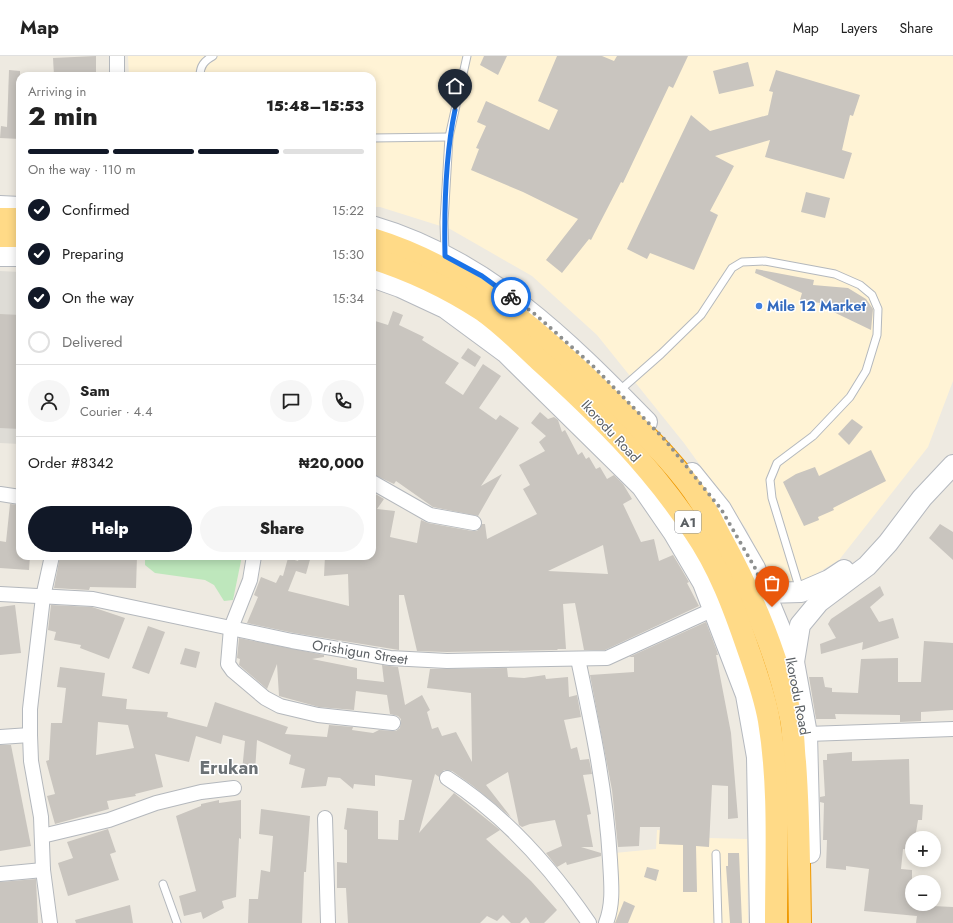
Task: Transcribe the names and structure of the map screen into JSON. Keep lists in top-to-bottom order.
{
  "streets": {
    "highway": ["Ikorodu Road", "A1"],
    "street": ["Orishigun Street"]
  },
  "crossings": [
    ["Ikorodu Road", "Orishigun Street"]
  ],
  "districts": ["Erukan"],
  "places": ["Mile 12 Market"],
  "page": {
    "header": "Map",
    "nav": ["Map", "Layers", "Share"],
    "heading": ["2 min", "Arriving in", "15:48–15:53"],
    "panel": [
      "Sam",
      "Courier · 4.4",
      "Order #8342",
      "₦20,000"
    ],
    "bar": "On the way · 110 m",
    "list": [
      ["Confirmed", "15:22"],
      ["Preparing", "15:30"],
      ["On the way", "15:34"],
      "Delivered"
    ],
    "buttons": ["Help", "Share"],
    "map_buttons": ["+", "−"]
  }
}
